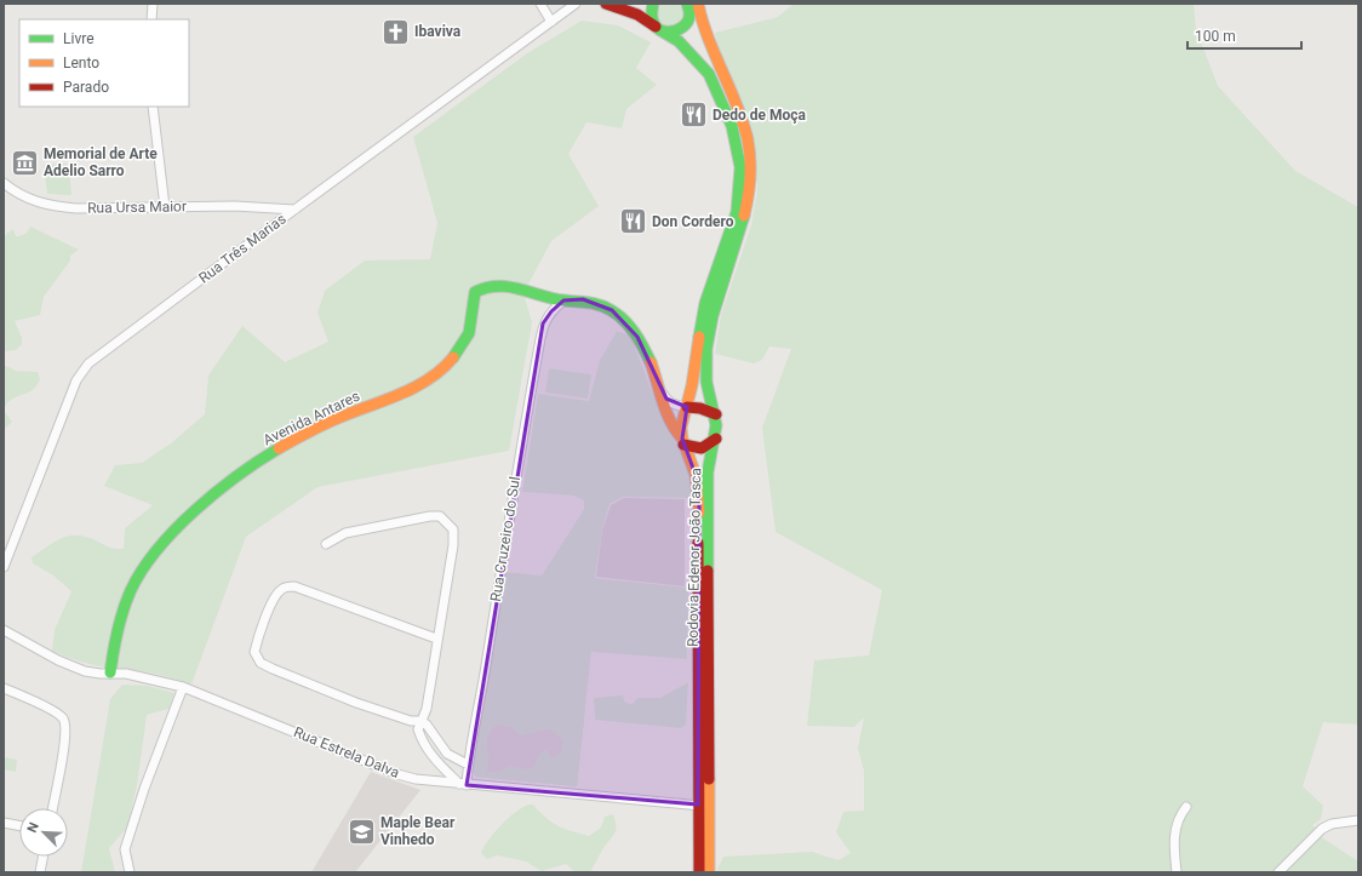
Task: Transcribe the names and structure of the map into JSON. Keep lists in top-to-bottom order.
{
  "streets": {
    "main road": ["Avenida Antares", "Rodovia Edenor João Tasca"],
    "street": [
      "Rua Ursa Maior",
      "Rua Três Marias",
      "Rua Cruzeiro do Sul",
      "Rua Estrela Dalva"
    ]
  },
  "crossings": [
    ["Rua Ursa Maior", "Rua Três Marias"],
    ["Avenida Antares", "Rua Cruzeiro do Sul"],
    ["Avenida Antares", "Rua Estrela Dalva"],
    ["Rua Cruzeiro do Sul", "Rua Estrela Dalva"],
    ["Rodovia Edenor João Tasca", "Rua Estrela Dalva"]
  ],
  "places": {
    "church": ["Ibaviva"],
    "restaurant": ["Dedo de Moça", "Don Cordero"],
    "museum": ["Memorial de Arte Adelio Sarro"],
    "school or university": ["Maple Bear Vinhedo"]
  },
  "legend": ["Livre", "Lento", "Parado"],
  "scale_bar": "100 m",
  "north": "top left"
}
